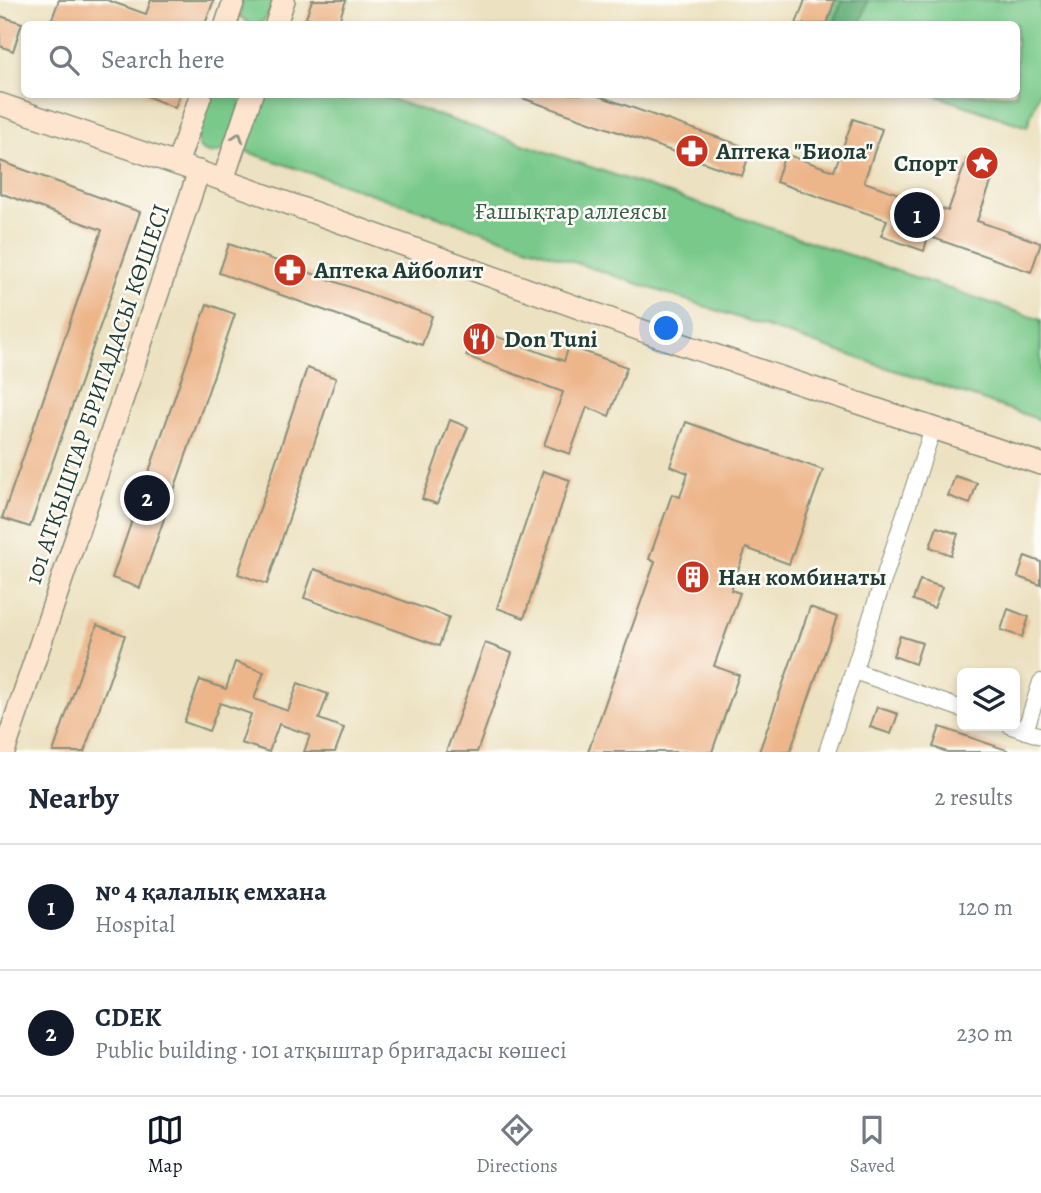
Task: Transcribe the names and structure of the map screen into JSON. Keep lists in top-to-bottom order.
{
  "streets": {
    "street": ["101 АТҚЫШТАР БРИГАДАСЫ КӨШЕСІ"]
  },
  "parks": ["Ғашықтар аллеясы"],
  "places": {
    "pharmacy": ["Аптека \"Биола\"", "Аптека Айболит"],
    "place": ["Спорт"],
    "restaurant": ["Don Tuni"],
    "building": ["Нан комбинаты"]
  },
  "page": {
    "search": "Search here",
    "pins": ["1", "2"],
    "heading": ["Nearby", "2 results"],
    "list": [
      {
        "mark": "1",
        "name": "№ 4 қалалық емхана",
        "note": "Hospital",
        "value": "120 m"
      },
      {
        "mark": "2",
        "name": "CDEK",
        "note": "Public building · 101 атқыштар бригадасы көшесі",
        "value": "230 m"
      }
    ],
    "nav": ["Map", "Directions", "Saved"]
  }
}
